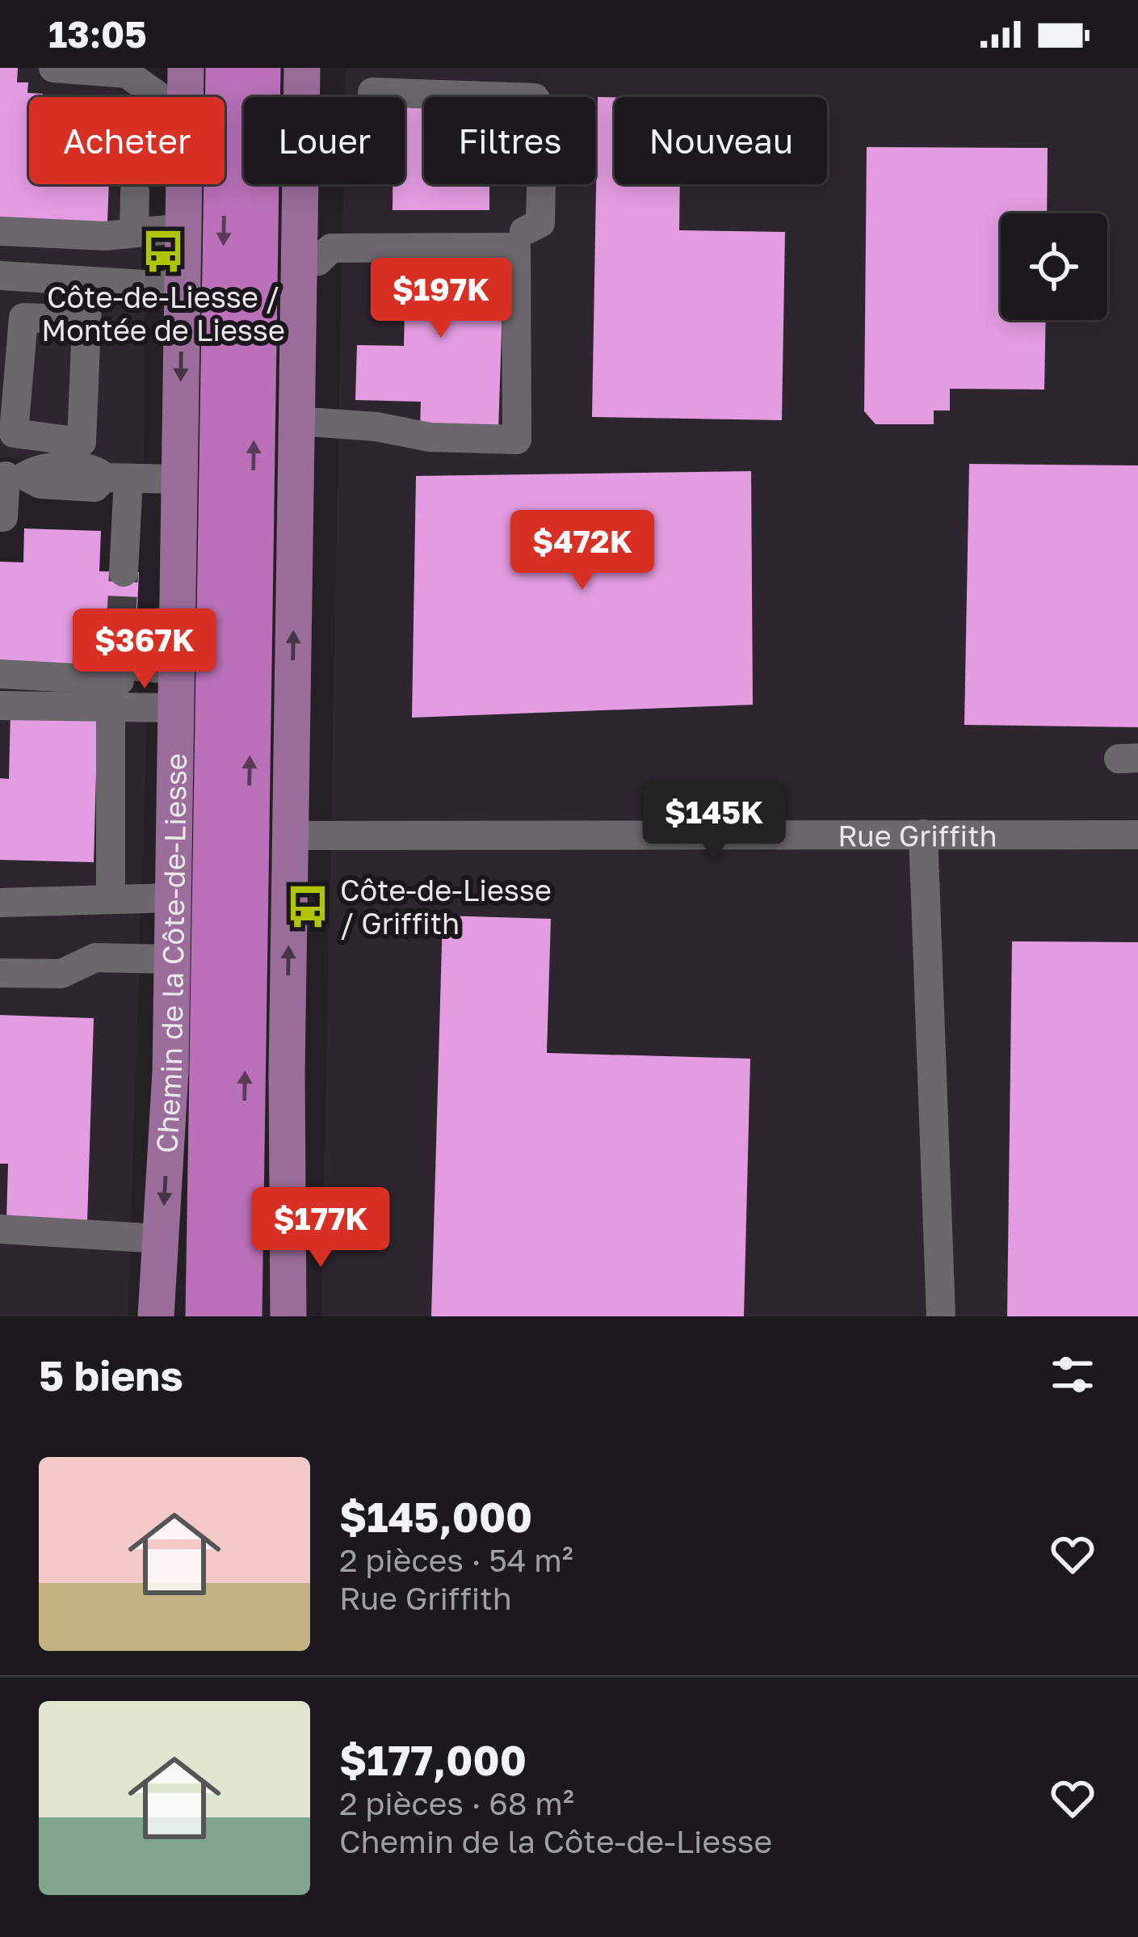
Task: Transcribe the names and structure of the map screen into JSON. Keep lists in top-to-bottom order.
{
  "streets": {
    "main road": ["Chemin de la Côte-de-Liesse"],
    "street": ["Rue Griffith"]
  },
  "places": {
    "bus stop": ["Côte-de-Liesse / Montée de Liesse", "Côte-de-Liesse / Griffith"]
  },
  "page": {
    "status": "13:05",
    "chip": [
      "Acheter",
      "Louer",
      "Filtres",
      "Nouveau"
    ],
    "price": [
      "$197K",
      "$472K",
      "$367K",
      "$145K",
      "$177K"
    ],
    "heading": "5 biens",
    "list": [
      {
        "name": "$145,000",
        "note": "2 pièces · 54 m² · Rue Griffith"
      },
      {
        "name": "$177,000",
        "note": "2 pièces · 68 m² · Chemin de la Côte-de-Liesse"
      }
    ]
  }
}
